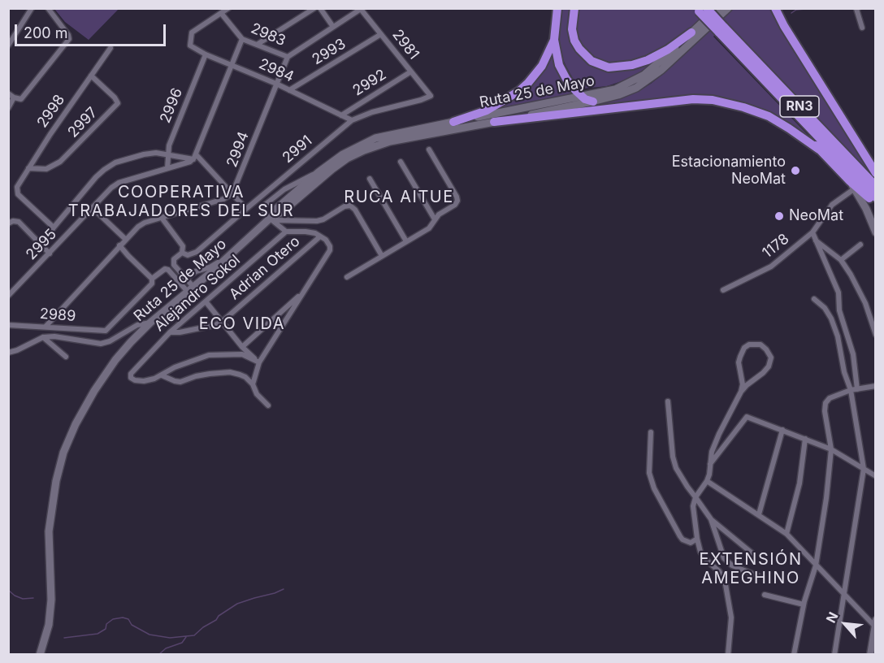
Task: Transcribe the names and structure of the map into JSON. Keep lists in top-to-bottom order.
{
  "streets": {
    "highway": ["RN3"],
    "main road": ["Ruta 25 de Mayo"],
    "street": [
      "2983",
      "2981",
      "2993",
      "2984",
      "2992",
      "2996",
      "2998",
      "2997",
      "2994",
      "2991",
      "2995",
      "1178",
      "Adrian Otero",
      "Alejandro Sokol",
      "2989"
    ]
  },
  "crossings": [
    ["2983", "2984"],
    ["2983", "2994"],
    ["2981", "2993"],
    ["2981", "2992"],
    ["2981", "2991"],
    ["2993", "2984"],
    ["2984", "2992"],
    ["2984", "2996"],
    ["2984", "2994"],
    ["2984", "2991"],
    ["2996", "2995"],
    ["2998", "2997"],
    ["2998", "2995"],
    ["Adrian Otero", "Alejandro Sokol"]
  ],
  "districts": [
    "COOPERATIVA TRABAJADORES DEL SUR",
    "RUCA AITUE",
    "ECO VIDA",
    "EXTENSIÓN AMEGHINO"
  ],
  "places": ["Estacionamiento NeoMat", "NeoMat"],
  "scale_bar": "200 m",
  "north": "top left"
}
